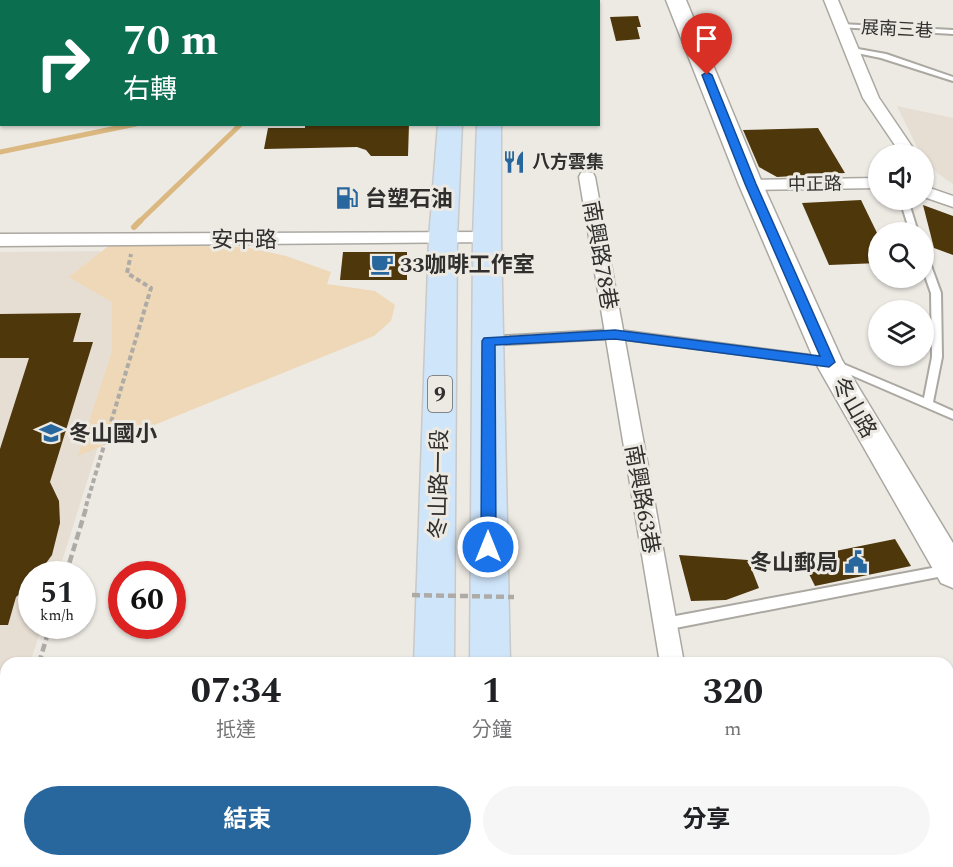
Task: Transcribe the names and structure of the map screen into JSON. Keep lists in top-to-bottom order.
{
  "streets": {
    "main road": ["9", "冬山路一段"],
    "street": [
      "中正路",
      "安中路",
      "南興路78巷",
      "冬山路",
      "南興路63巷"
    ],
    "lane": ["展南三巷"]
  },
  "crossings": [
    ["中正路", "冬山路"],
    ["安中路", "冬山路一段"],
    ["南興路78巷", "南興路63巷"]
  ],
  "places": {
    "restaurant": ["八方雲集"],
    "fuel station": ["台塑石油"],
    "cafe": ["33咖啡工作室"],
    "school or university": ["冬山國小"],
    "public building": ["冬山郵局"]
  },
  "page": {
    "turn": ["70 m", "右轉"],
    "speed": "51 km/h",
    "limit": "60",
    "eta": [
      "07:34",
      "抵達",
      "1",
      "分鐘",
      "320",
      "m"
    ],
    "buttons": ["結束", "分享"]
  }
}
